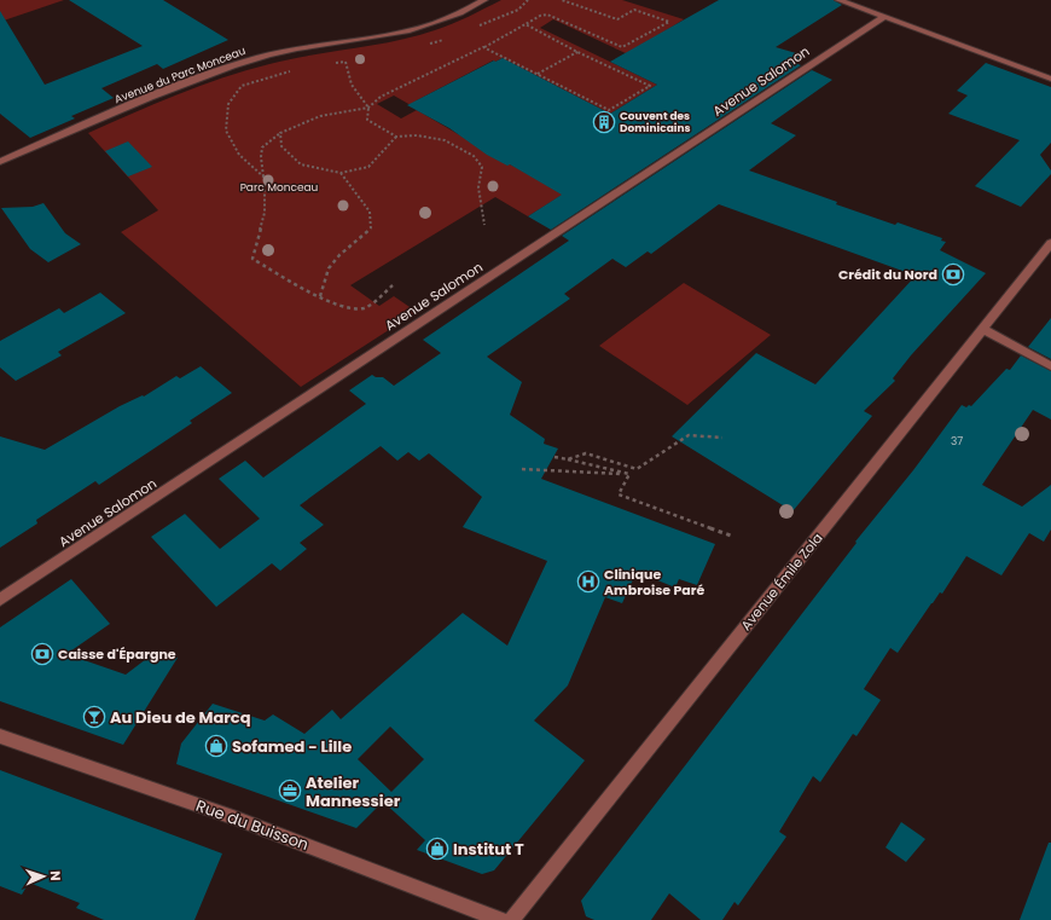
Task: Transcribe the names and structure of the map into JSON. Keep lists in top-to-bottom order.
{
  "streets": {
    "street": [
      "Avenue du Parc Monceau",
      "Avenue Salomon",
      "Avenue Émile Zola",
      "Rue du Buisson"
    ]
  },
  "parks": ["Parc Monceau"],
  "places": {
    "building": ["Couvent des Dominicains"],
    "bank": ["Crédit du Nord", "Caisse d'Épargne"],
    "hospital": ["Clinique Ambroise Paré"],
    "bar": ["Au Dieu de Marcq"],
    "shop": ["Sofamed - Lille", "Institut T"],
    "office": ["Atelier Mannessier"]
  },
  "house_numbers": ["37"],
  "north": "right"
}
